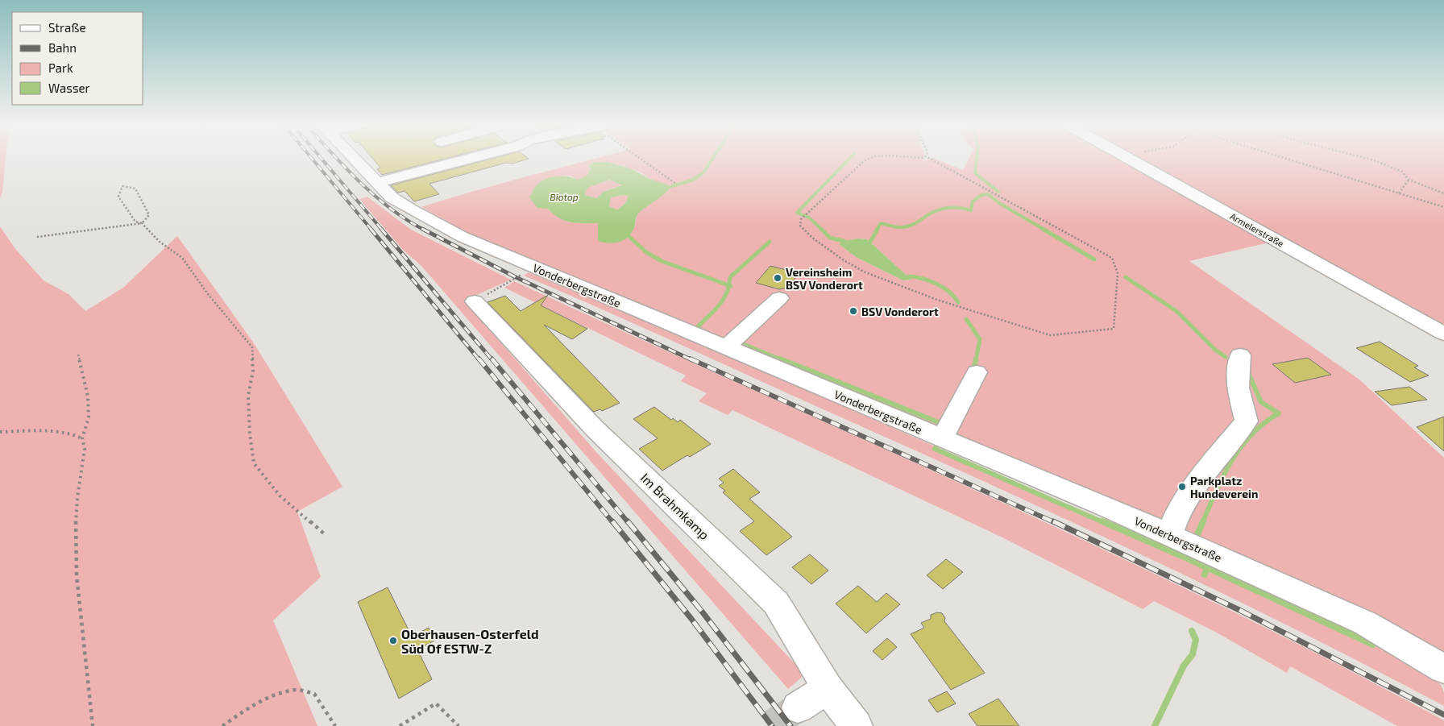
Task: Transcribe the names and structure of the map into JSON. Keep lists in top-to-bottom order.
{
  "streets": {
    "street": ["Armelerstraße", "Vonderbergstraße", "Im Brahmkamp"]
  },
  "water": ["Biotop"],
  "places": [
    "Vereinsheim BSV Vonderort",
    "BSV Vonderort",
    "Parkplatz Hundeverein",
    "Oberhausen-Osterfeld Süd Of ESTW-Z"
  ],
  "legend": [
    "Straße",
    "Bahn",
    "Park",
    "Wasser"
  ]
}
